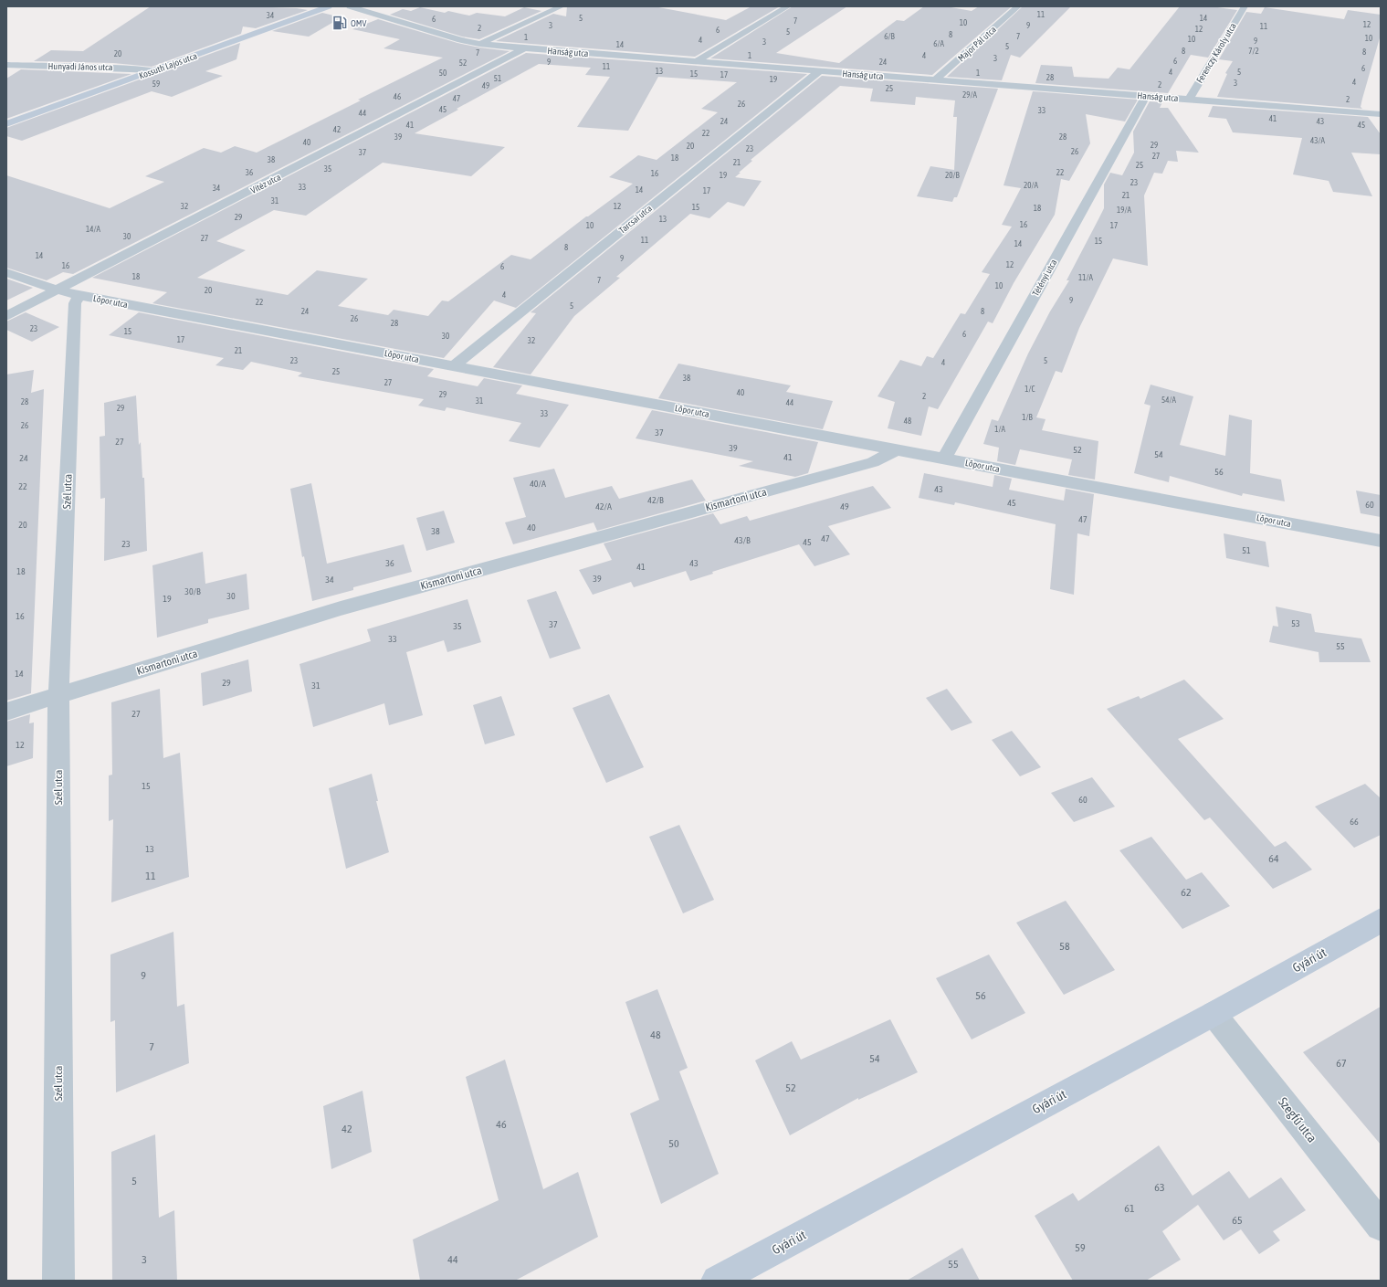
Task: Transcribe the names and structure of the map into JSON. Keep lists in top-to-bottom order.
{
  "streets": {
    "main road": ["Kossuth Lajos utca", "Gyári út"],
    "street": [
      "Major Pál utca",
      "Hanság utca",
      "Ferenczy Károly utca",
      "Hunyadi János utca",
      "Vitéz utca",
      "Tarcsai utca",
      "Tétényi utca",
      "Lőpor utca",
      "Szél utca",
      "Kismartoni utca",
      "Szegfű utca"
    ]
  },
  "crossings": [
    ["Major Pál utca", "Hanság utca"],
    ["Hanság utca", "Ferenczy Károly utca"],
    ["Hanság utca", "Vitéz utca"],
    ["Hanság utca", "Tarcsai utca"],
    ["Hanság utca", "Tétényi utca"],
    ["Kossuth Lajos utca", "Hunyadi János utca"],
    ["Vitéz utca", "Lőpor utca"],
    ["Vitéz utca", "Szél utca"],
    ["Tarcsai utca", "Lőpor utca"],
    ["Tétényi utca", "Lőpor utca"],
    ["Lőpor utca", "Szél utca"],
    ["Lőpor utca", "Kismartoni utca"],
    ["Szél utca", "Kismartoni utca"],
    ["Gyári út", "Szegfű utca"]
  ],
  "places": {
    "fuel station": ["OMV"]
  },
  "house_numbers": [
    "11",
    "34",
    "5",
    "14",
    "6",
    "7",
    "10",
    "12",
    "3",
    "9",
    "11",
    "2",
    "12",
    "6",
    "5",
    "8",
    "6/B",
    "7",
    "1",
    "10",
    "10",
    "4",
    "9",
    "3",
    "6/A",
    "14",
    "5",
    "8",
    "7/2",
    "8",
    "7",
    "20",
    "1",
    "4",
    "3",
    "6",
    "9",
    "24",
    "52",
    "11",
    "6",
    "13",
    "4",
    "5",
    "50",
    "1",
    "15",
    "17",
    "28",
    "51",
    "19",
    "4",
    "3",
    "59",
    "2",
    "49",
    "25",
    "29/A",
    "46",
    "47",
    "2",
    "26",
    "45",
    "33",
    "44",
    "41",
    "24",
    "43",
    "41",
    "45",
    "42",
    "22",
    "39",
    "28",
    "43/A",
    "40",
    "29",
    "20",
    "23",
    "26",
    "37",
    "27",
    "18",
    "38",
    "21",
    "25",
    "35",
    "36",
    "22",
    "16",
    "19",
    "20/B",
    "23",
    "20/A",
    "33",
    "34",
    "14",
    "17",
    "21",
    "31",
    "32",
    "12",
    "15",
    "18",
    "19/A",
    "29",
    "13",
    "16",
    "10",
    "17",
    "14/A",
    "30",
    "27",
    "11",
    "15",
    "14",
    "8",
    "14",
    "9",
    "12",
    "16",
    "6",
    "18",
    "11/A",
    "7",
    "10",
    "20",
    "4",
    "9",
    "22",
    "5",
    "24",
    "8",
    "26",
    "28",
    "23",
    "15",
    "6",
    "30",
    "17",
    "32",
    "21",
    "23",
    "5",
    "4",
    "25",
    "38",
    "27",
    "1/C",
    "40",
    "29",
    "2",
    "54/A",
    "31",
    "28",
    "44",
    "29",
    "33",
    "1/B",
    "48",
    "26",
    "1/A",
    "37",
    "27",
    "39",
    "52",
    "54",
    "41",
    "24",
    "56",
    "40/A",
    "22",
    "43",
    "42/B",
    "45",
    "60",
    "42/A",
    "49",
    "47",
    "20",
    "40",
    "38",
    "47",
    "43/B",
    "45",
    "23",
    "51",
    "36",
    "43",
    "41",
    "18",
    "39",
    "34",
    "30/B",
    "30",
    "19",
    "16",
    "53",
    "37",
    "35",
    "33",
    "55",
    "14",
    "29",
    "31",
    "27",
    "12",
    "15",
    "60",
    "66",
    "13",
    "64",
    "11",
    "62",
    "58",
    "9",
    "56",
    "48",
    "7",
    "54",
    "67",
    "52",
    "46",
    "42",
    "50",
    "5",
    "63",
    "61",
    "65",
    "59",
    "3",
    "44",
    "55"
  ]
}
